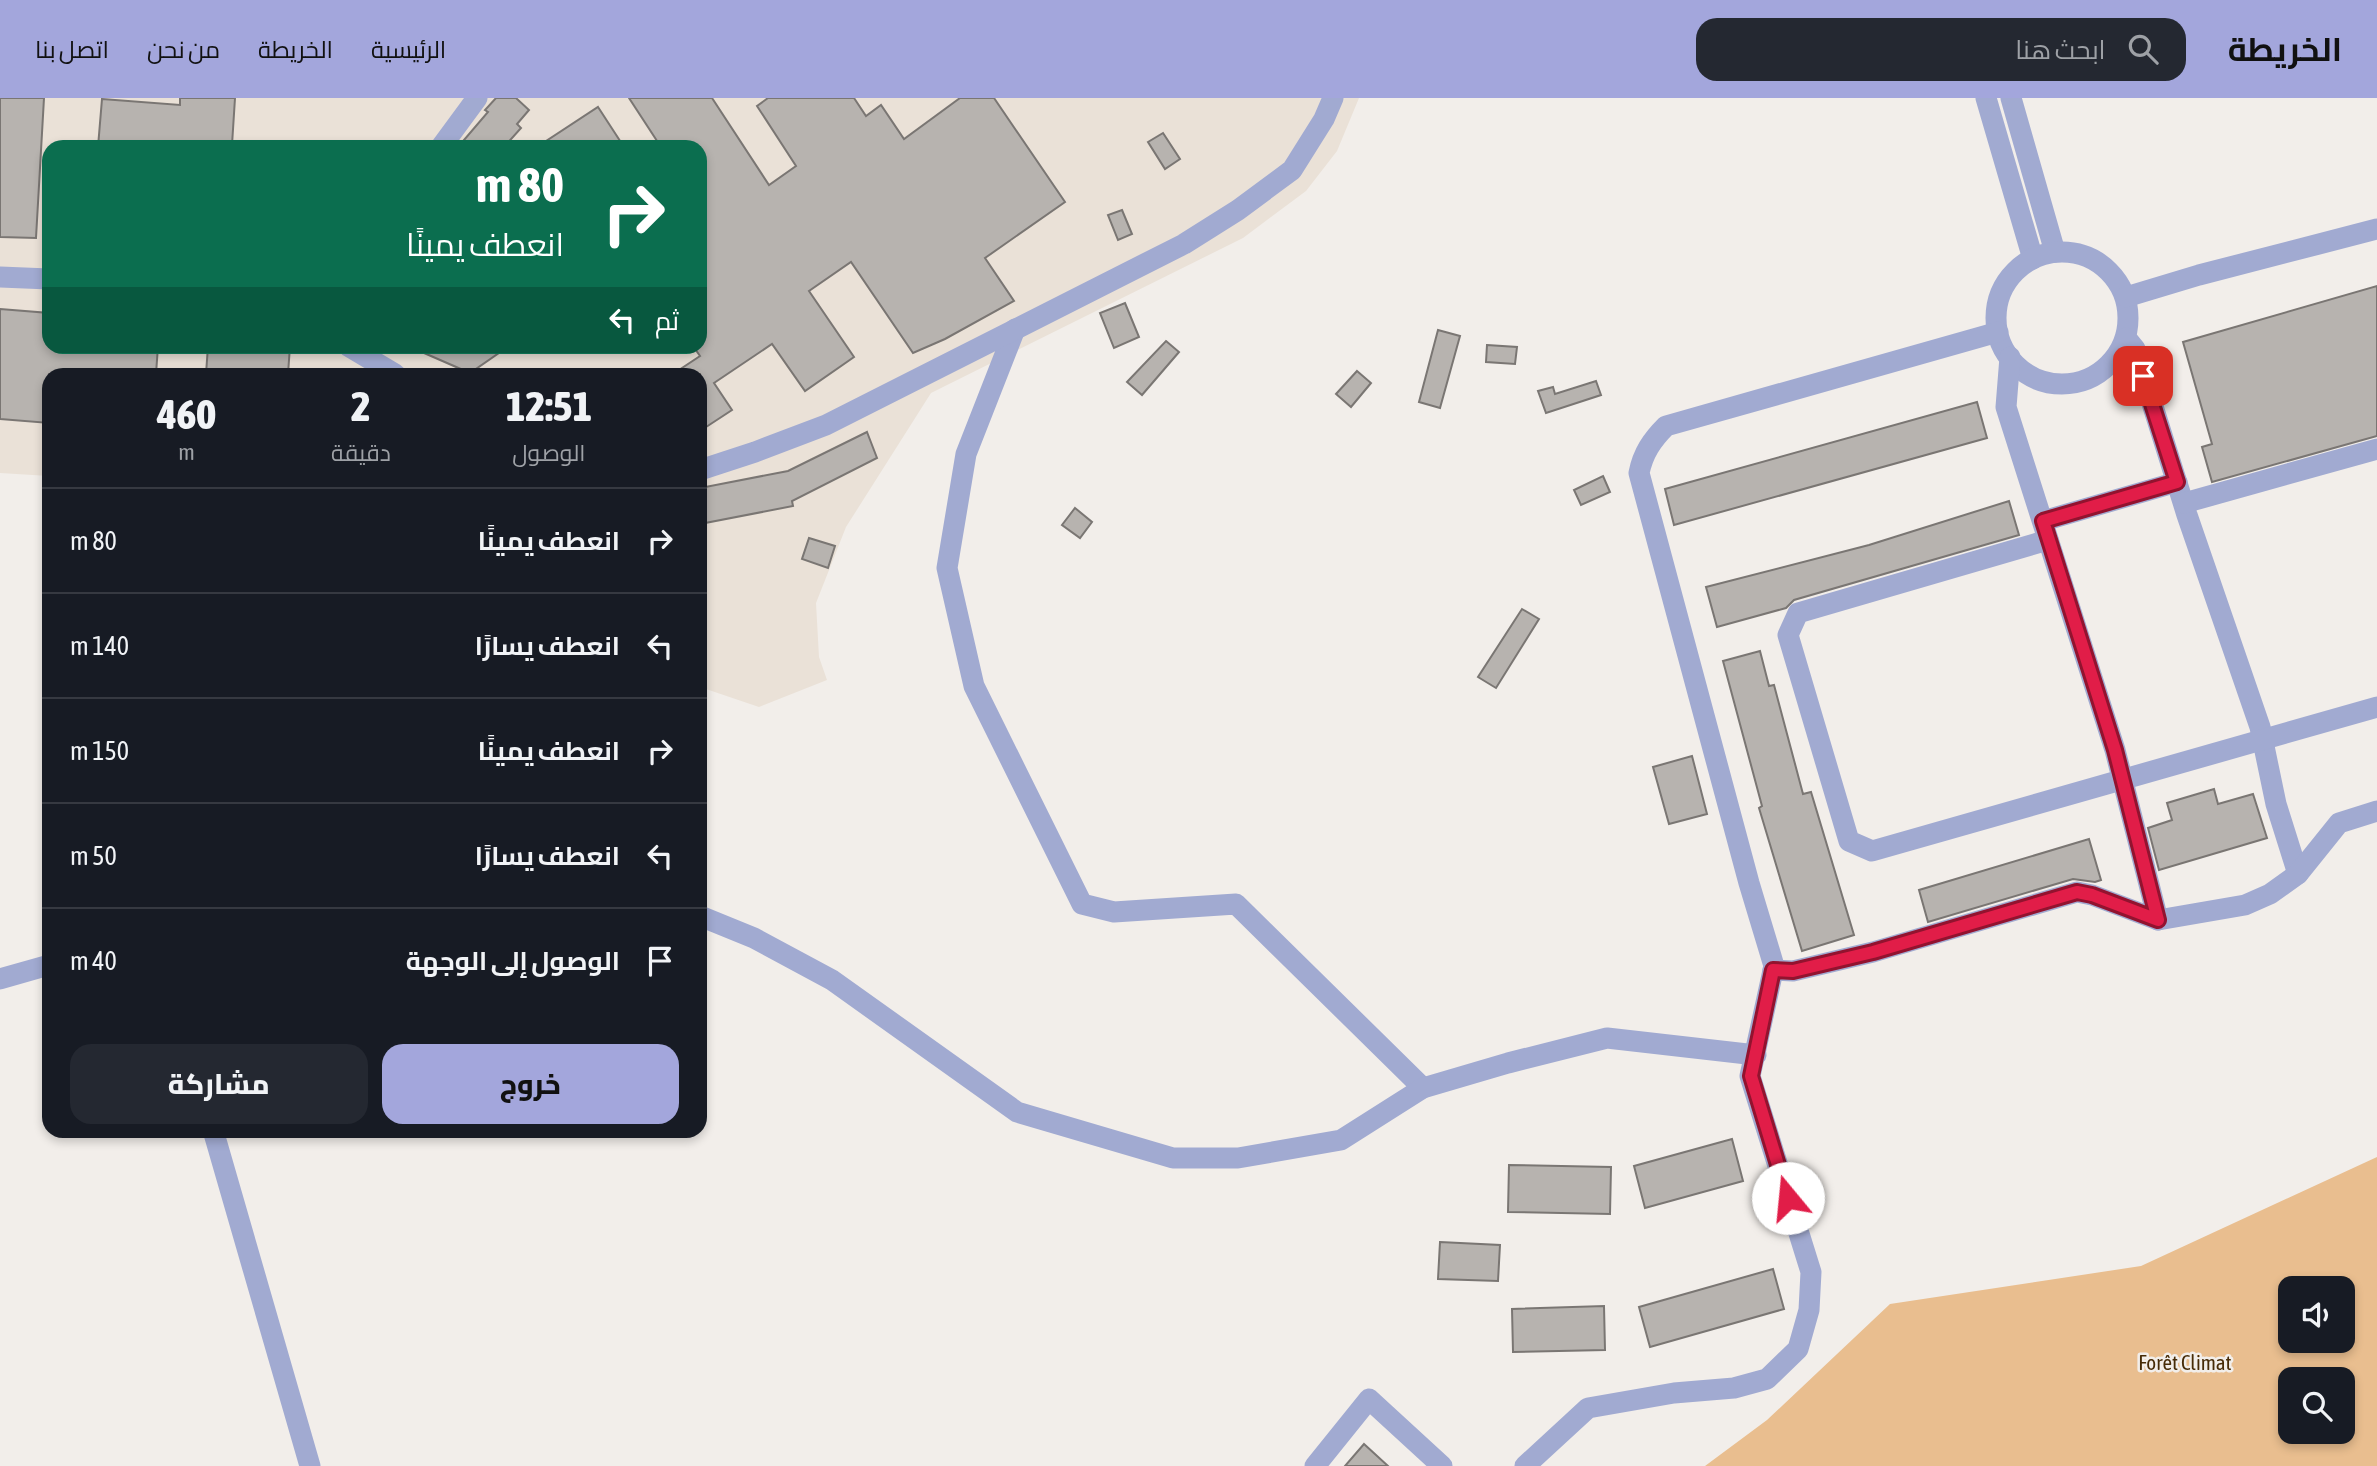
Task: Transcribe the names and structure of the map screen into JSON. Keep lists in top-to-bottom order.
{
  "parks": ["Forêt Climat"],
  "page": {
    "header": "الخريطة",
    "search": "ابحث هنا",
    "nav": [
      "الرئيسية",
      "الخريطة",
      "من نحن",
      "اتصل بنا"
    ],
    "turn": ["80 m", "انعطف يمينًا"],
    "then": "ثم",
    "eta": [
      "12:51",
      "الوصول",
      "2",
      "دقيقة",
      "460",
      "m"
    ],
    "list": [
      {
        "name": "انعطف يمينًا",
        "value": "80 m"
      },
      {
        "name": "انعطف يسارًا",
        "value": "140 m"
      },
      {
        "name": "انعطف يمينًا",
        "value": "150 m"
      },
      {
        "name": "انعطف يسارًا",
        "value": "50 m"
      },
      {
        "name": "الوصول إلى الوجهة",
        "value": "40 m"
      }
    ],
    "buttons": ["خروج", "مشاركة"]
  }
}
